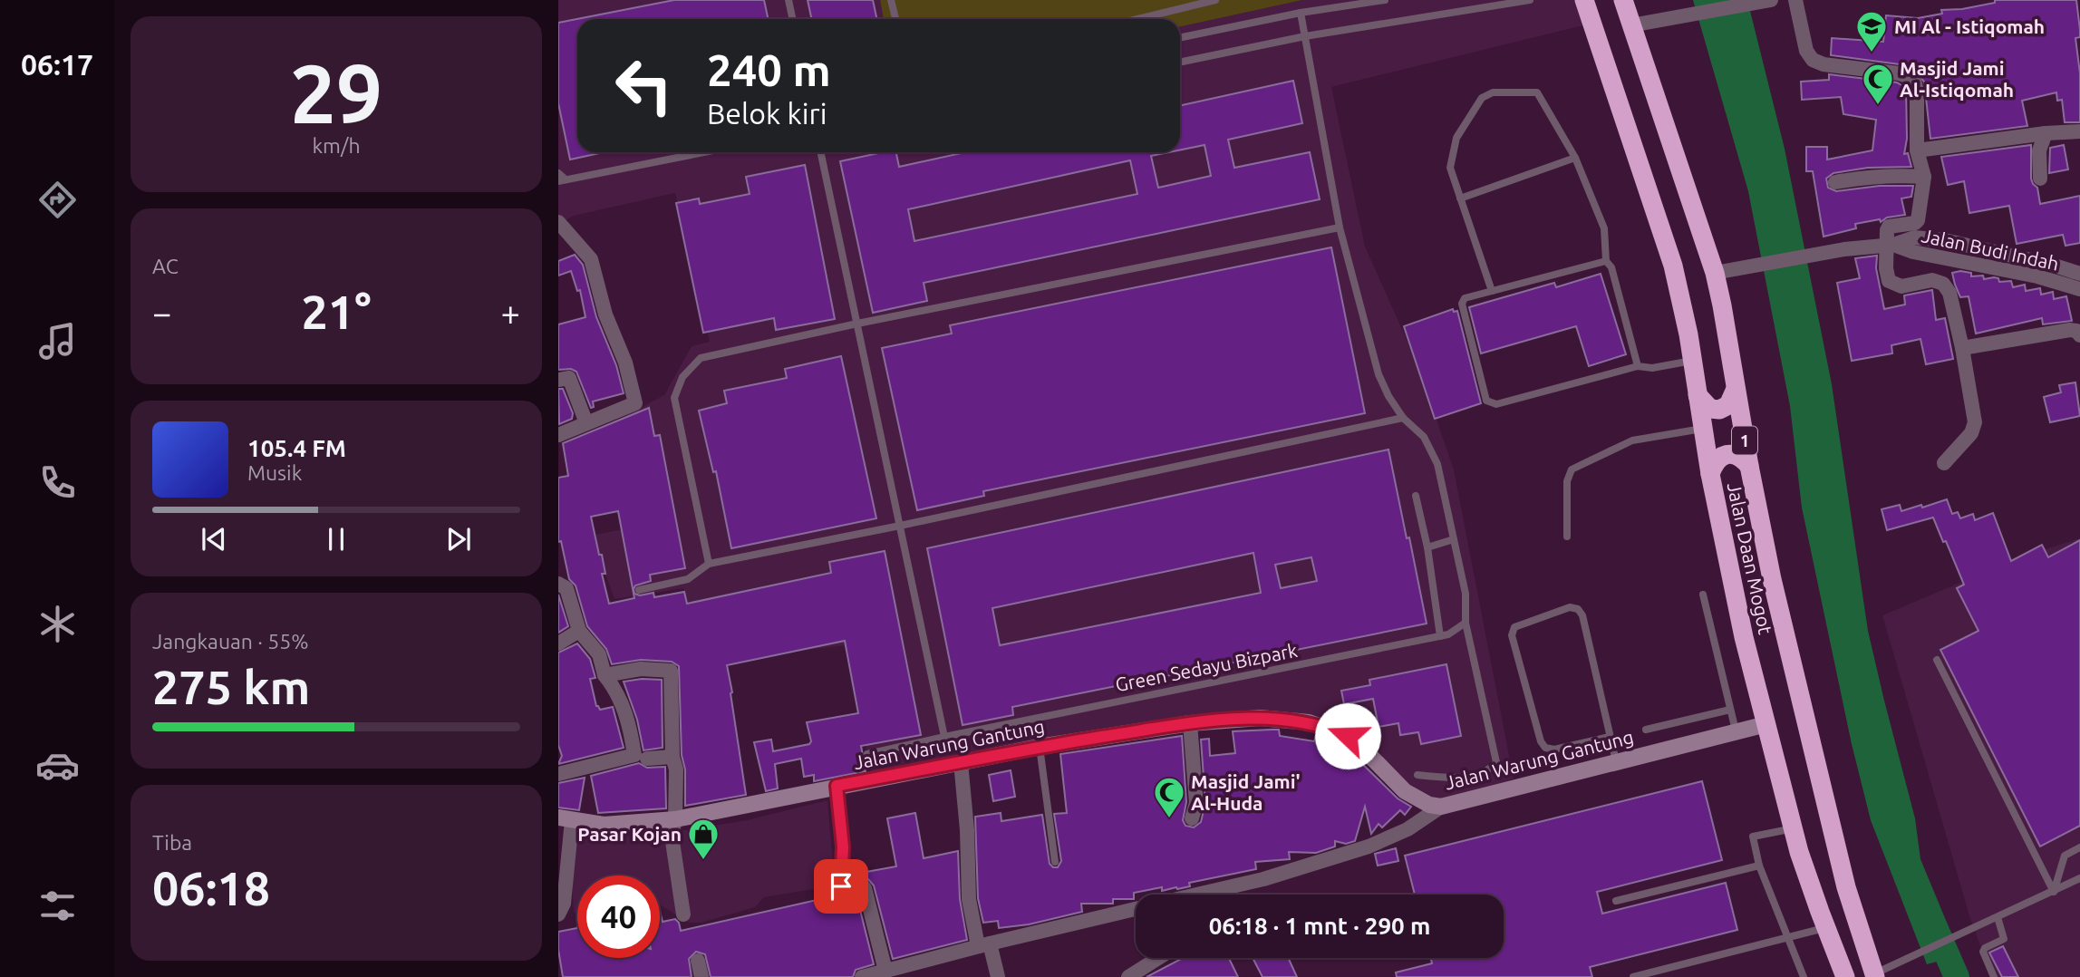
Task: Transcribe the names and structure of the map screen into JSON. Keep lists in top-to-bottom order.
{
  "streets": {
    "highway": ["1", "Jalan Daan Mogot"],
    "street": ["Jalan Budi Indah", "Jalan Warung Gantung"],
    "lane": ["Green Sedayu Bizpark"]
  },
  "crossings": [
    ["Jalan Budi Indah", "Jalan Daan Mogot"],
    ["Jalan Daan Mogot", "Jalan Warung Gantung"]
  ],
  "places": {
    "school or university": ["MI Al - Istiqomah"],
    "mosque": ["Masjid Jami Al-Istiqomah", "Masjid Jami' Al-Huda"],
    "shop": ["Pasar Kojan"]
  },
  "page": {
    "tabs": "06:17",
    "tile": [
      ["29", "km/h"],
      "AC",
      ["Jangkauan · 55%", "275 km"],
      ["Tiba", "06:18"]
    ],
    "turn": ["240 m", "Belok kiri"],
    "heat": ["−", "21°", "+"],
    "song": ["105.4 FM", "Musik"],
    "limit": "40",
    "trip": "06:18 · 1 mnt · 290 m"
  }
}
